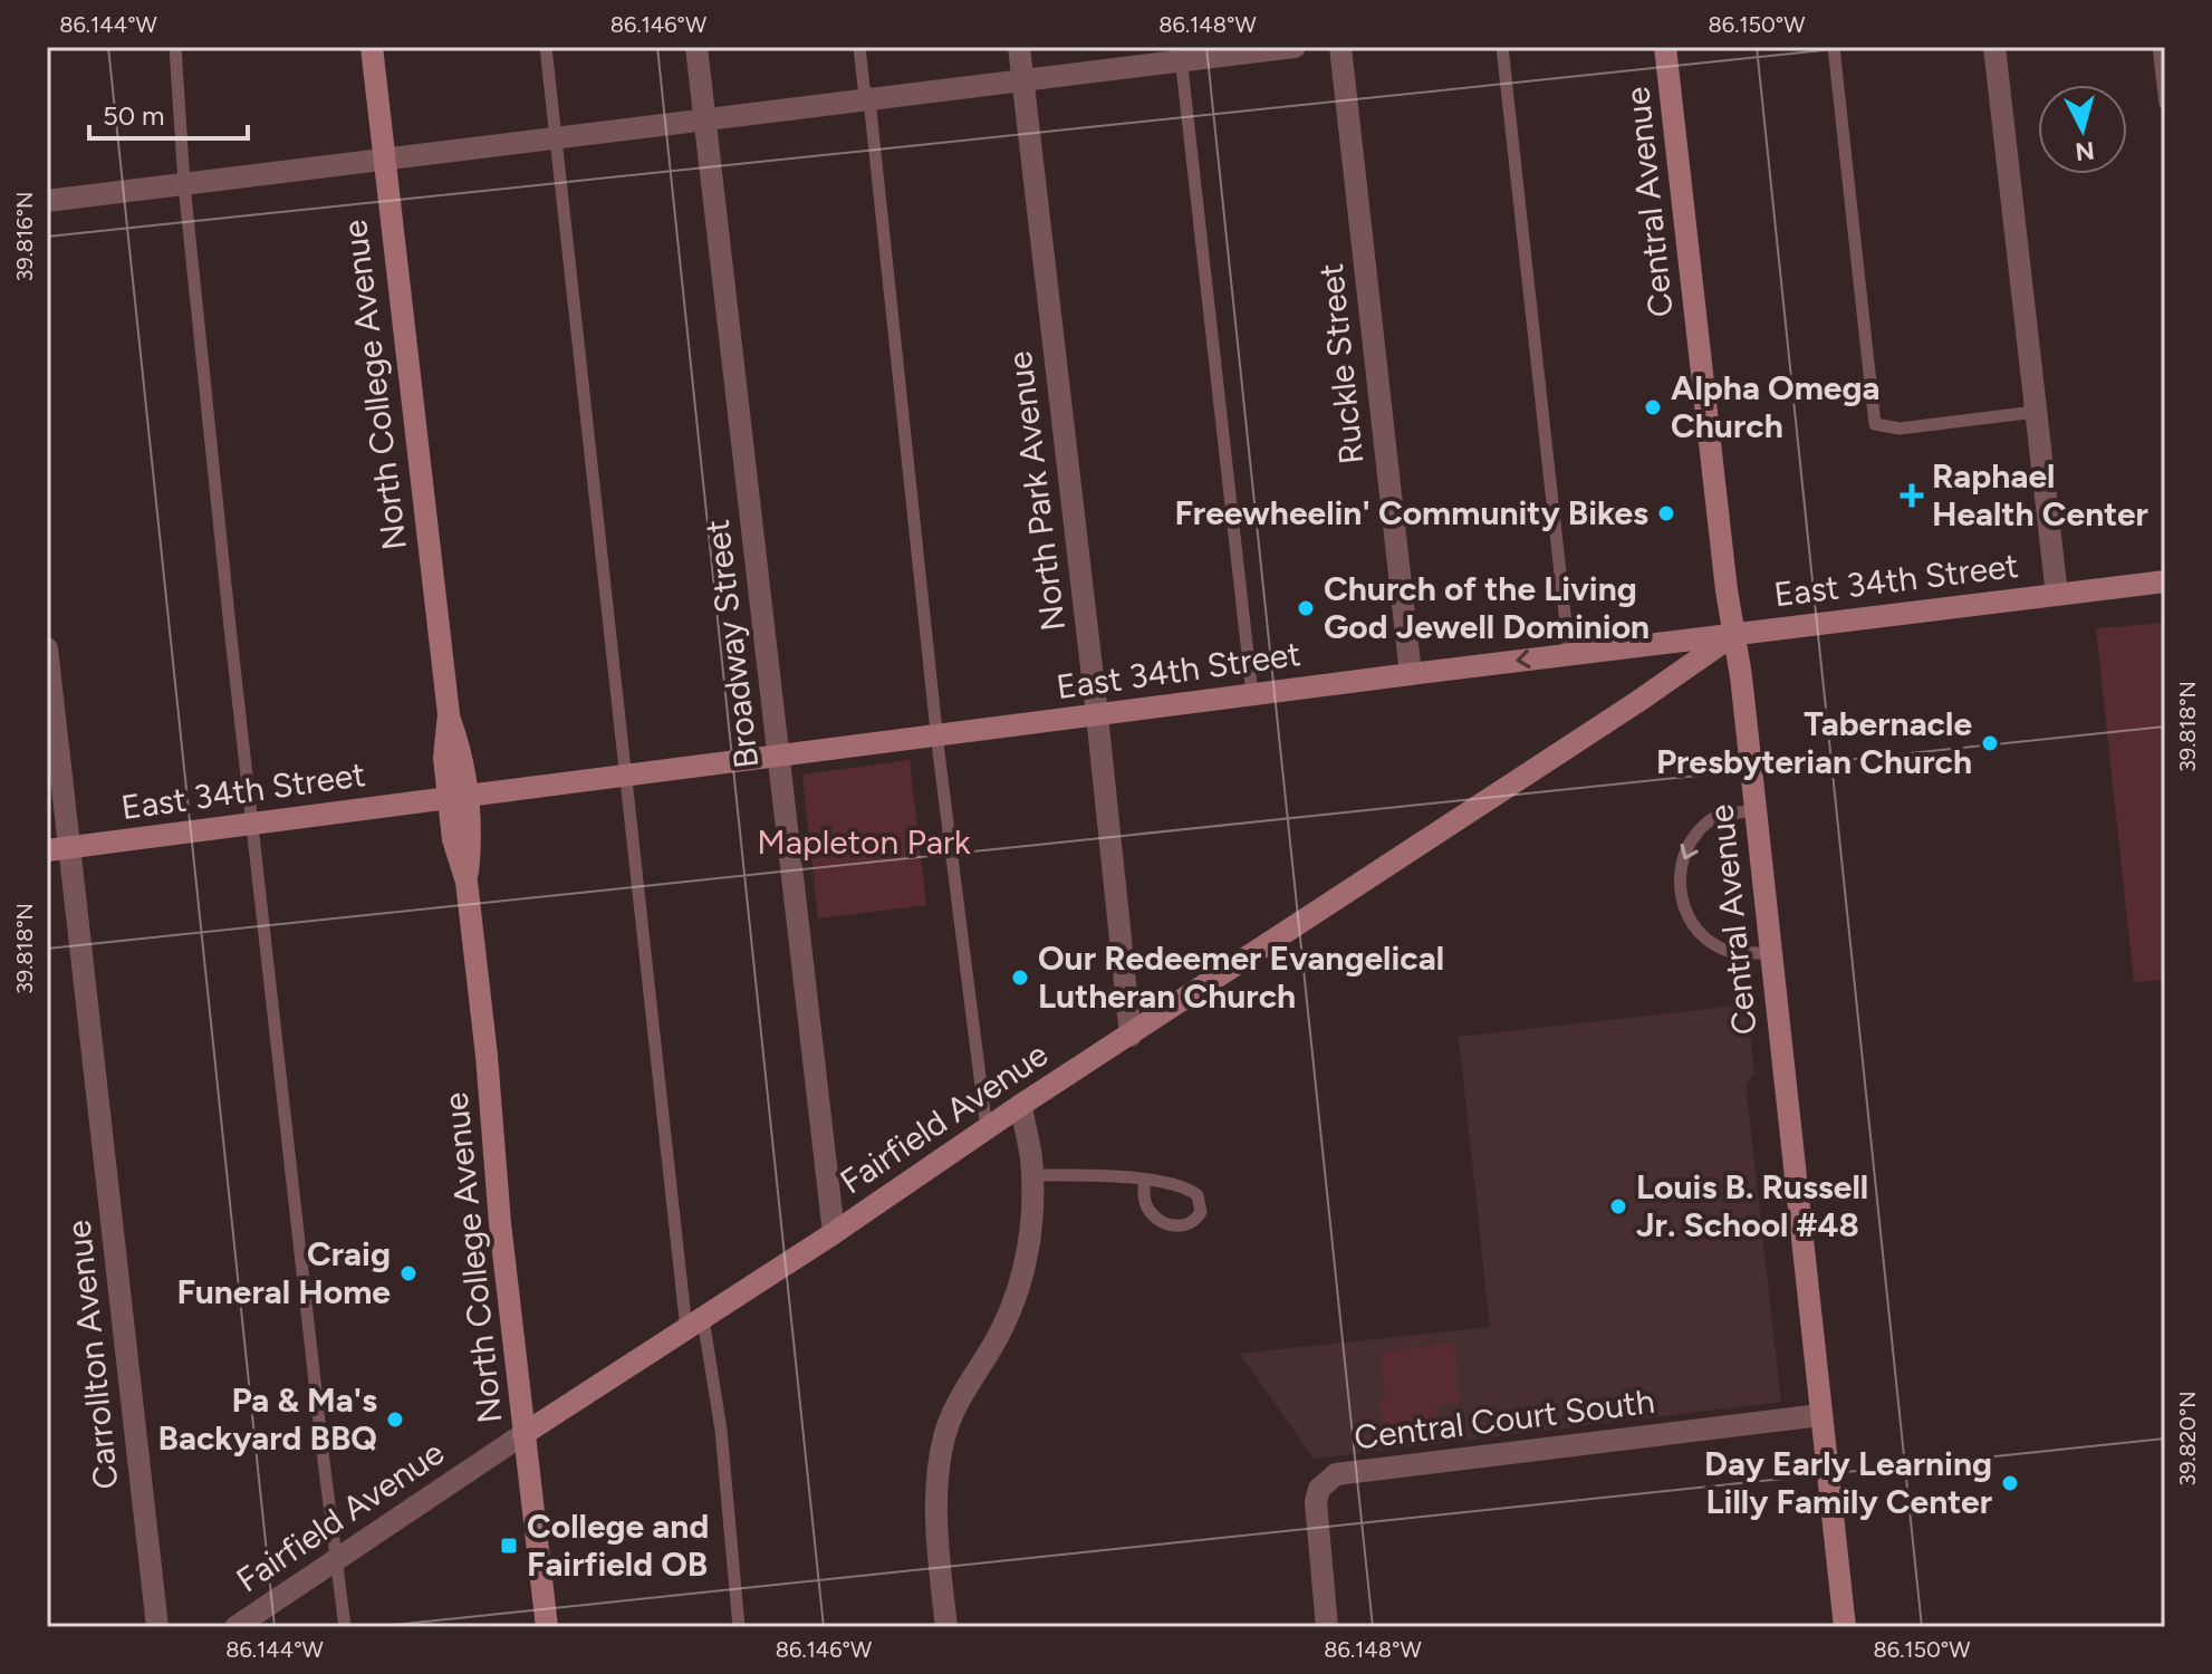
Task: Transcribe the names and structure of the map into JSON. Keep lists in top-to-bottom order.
{
  "streets": {
    "street": [
      "Central Avenue",
      "Ruckle Street",
      "North College Avenue",
      "North Park Avenue",
      "East 34th Street",
      "Broadway Street",
      "Fairfield Avenue",
      "Carrollton Avenue",
      "Central Court South"
    ]
  },
  "crossings": [
    ["Central Avenue", "East 34th Street"],
    ["Central Avenue", "Fairfield Avenue"],
    ["Central Avenue", "Central Court South"],
    ["Ruckle Street", "East 34th Street"],
    ["North College Avenue", "East 34th Street"],
    ["North College Avenue", "Fairfield Avenue"],
    ["North Park Avenue", "East 34th Street"],
    ["North Park Avenue", "Fairfield Avenue"],
    ["East 34th Street", "Broadway Street"],
    ["East 34th Street", "Fairfield Avenue"],
    ["East 34th Street", "Carrollton Avenue"],
    ["Broadway Street", "Fairfield Avenue"]
  ],
  "parks": ["Mapleton Park"],
  "places": {
    "other": [
      "Alpha Omega Church",
      "Freewheelin' Community Bikes",
      "Church of the Living God Jewell Dominion",
      "Tabernacle Presbyterian Church",
      "Our Redeemer Evangelical Lutheran Church",
      "Louis B. Russell Jr. School #48",
      "Craig Funeral Home",
      "Pa & Ma's Backyard BBQ",
      "Day Early Learning Lilly Family Center"
    ],
    "health": ["Raphael Health Center"],
    "transit": ["College and Fairfield OB"]
  },
  "scale_bar": "50 m",
  "north": "bottom",
  "coordinates": [
    "86.144°W",
    "86.146°W",
    "86.148°W",
    "86.150°W",
    "39.816°N",
    "39.818°N",
    "39.820°N"
  ]
}
